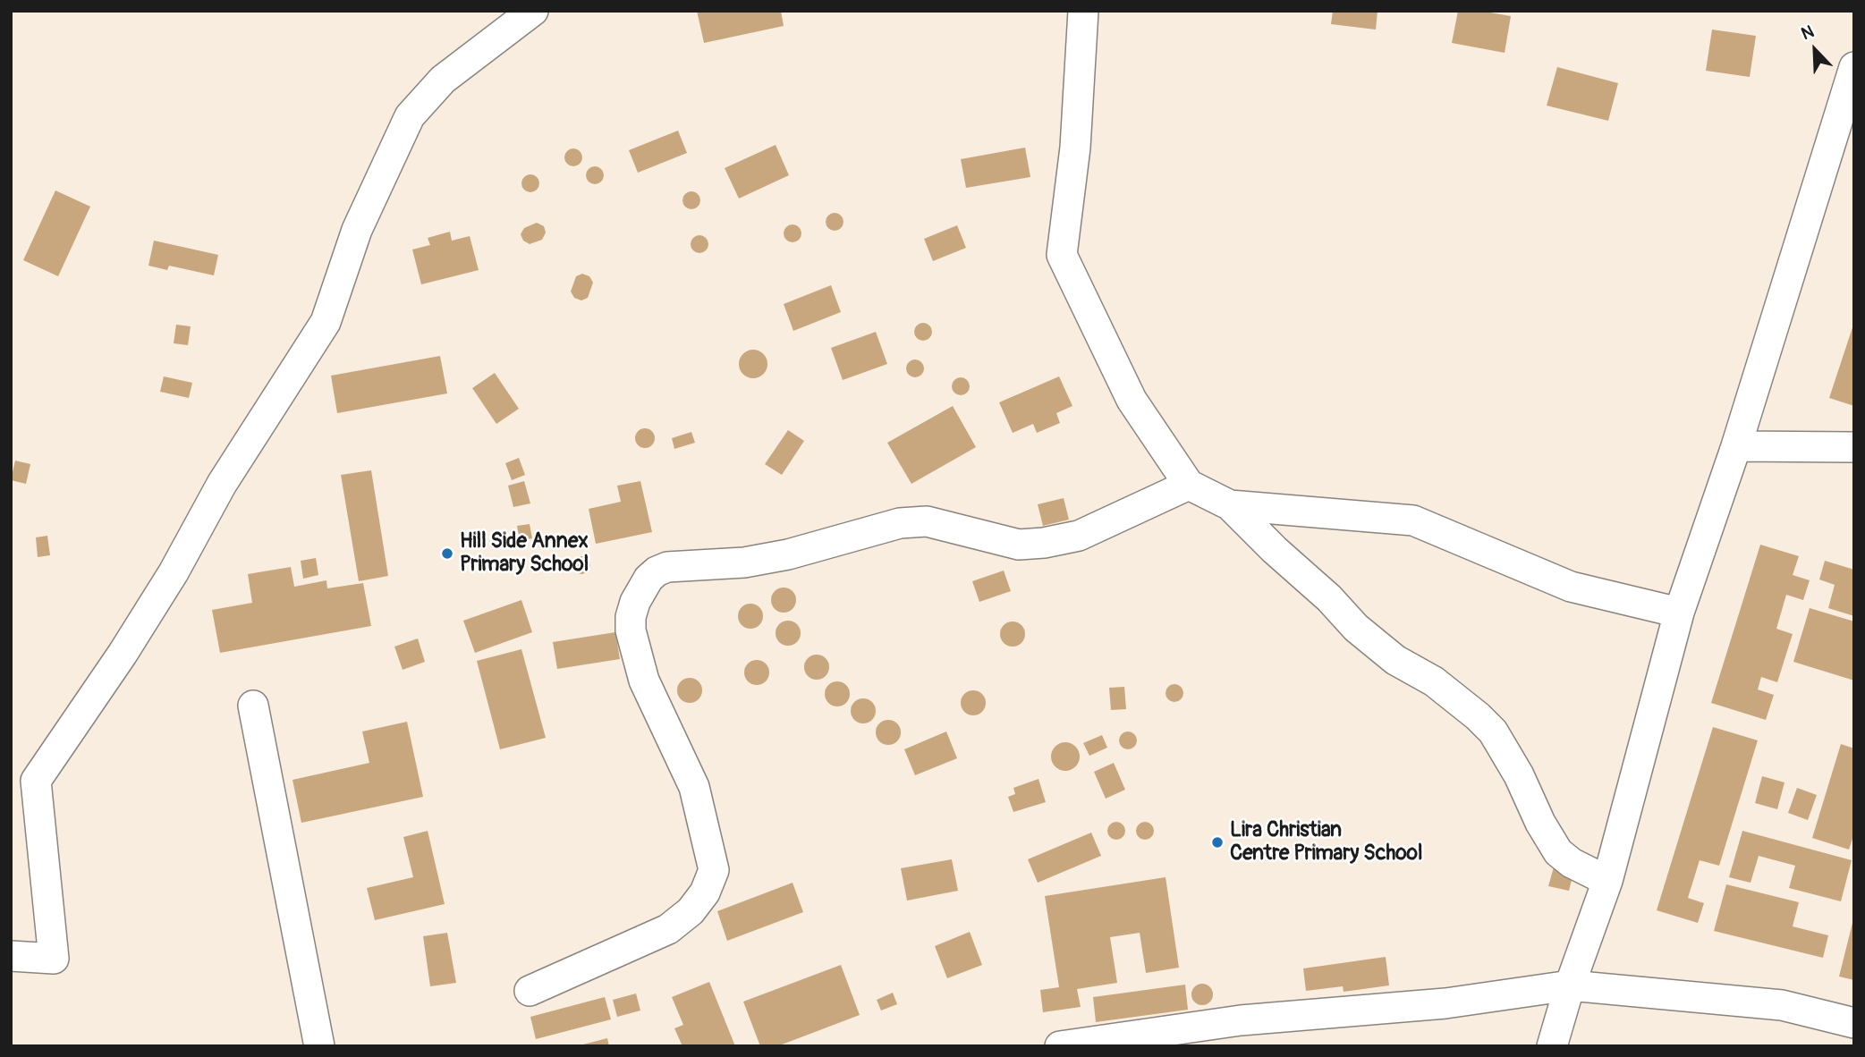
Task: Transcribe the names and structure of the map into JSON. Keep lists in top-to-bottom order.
{
  "places": ["Hill Side Annex Primary School", "Lira Christian Centre Primary School"],
  "north": "top left"
}
